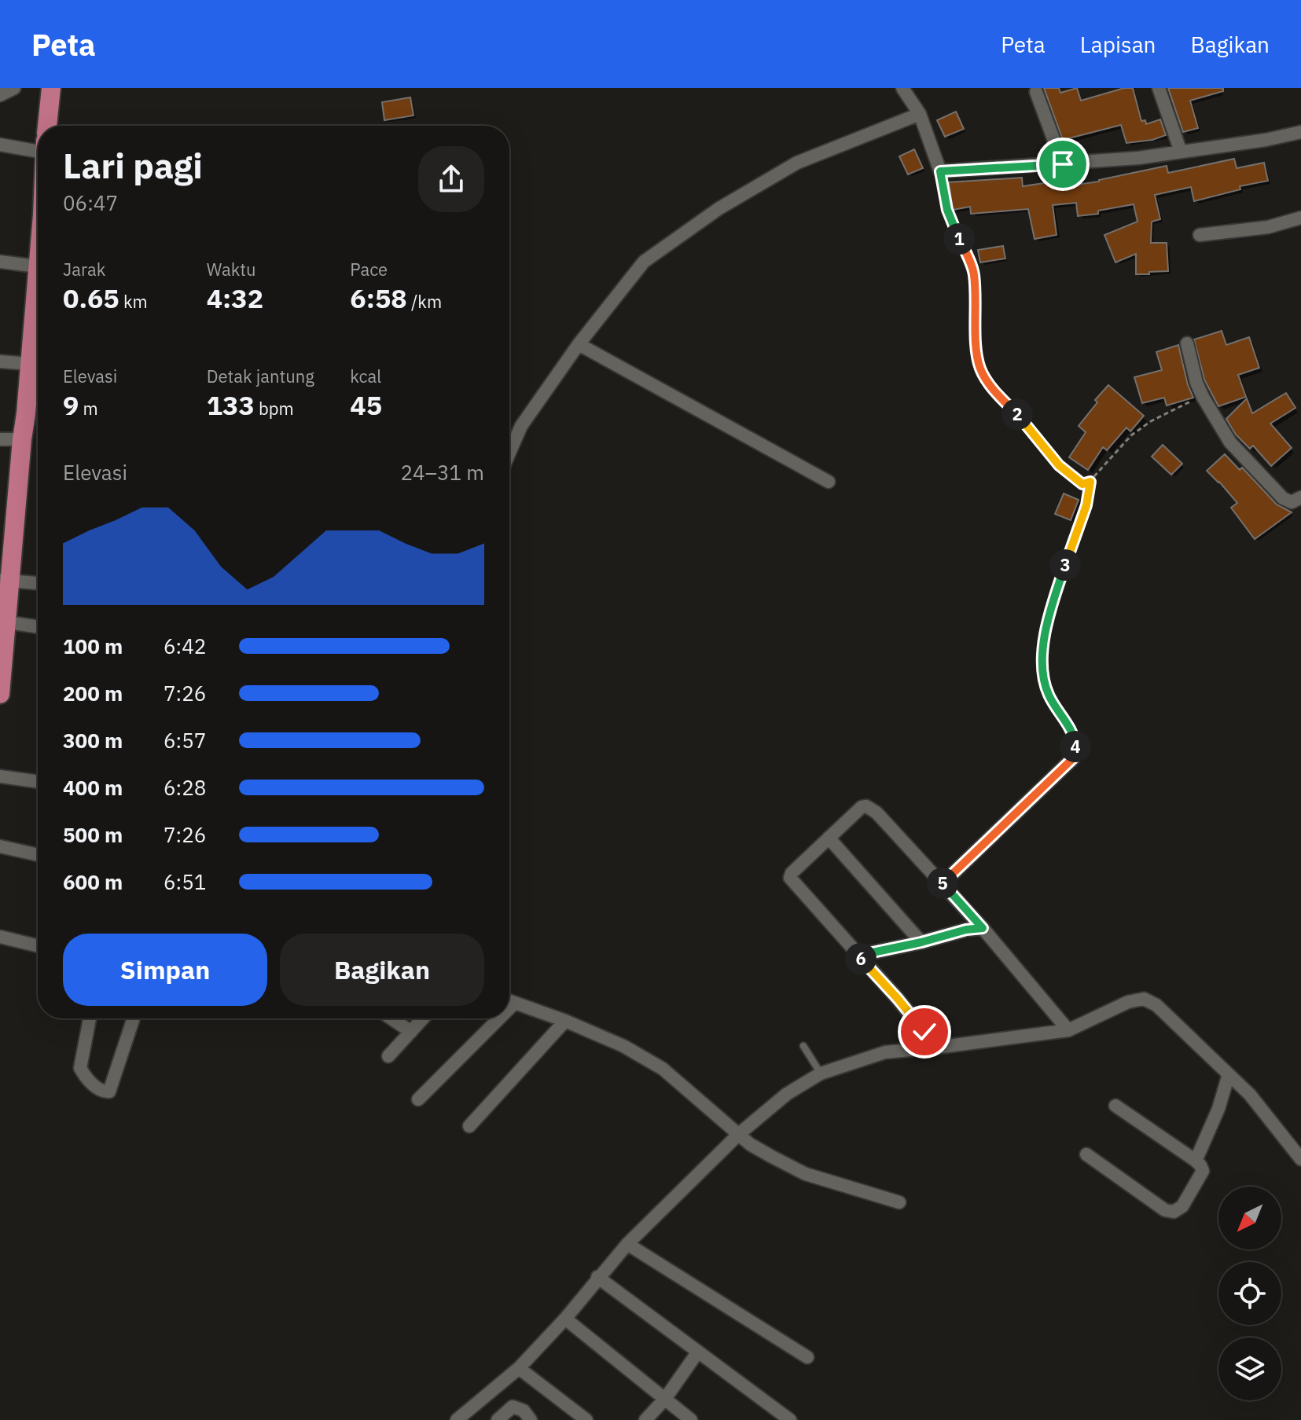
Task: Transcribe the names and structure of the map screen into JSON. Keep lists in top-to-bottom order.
{
  "north": "bottom left",
  "page": {
    "header": "Peta",
    "nav": ["Peta", "Lapisan", "Bagikan"],
    "heading": ["Lari pagi", "06:47"],
    "pins": [
      "1",
      "2",
      "3",
      "4",
      "5",
      "6"
    ],
    "stats": [
      ["Jarak", "0.65 km"],
      ["Waktu", "4:32"],
      ["Pace", "6:58 /km"],
      ["Elevasi", "9 m"],
      ["Detak jantung", "133 bpm"],
      ["kcal", "45"]
    ],
    "chart": ["Elevasi", "24–31 m"],
    "list": [
      {
        "name": "100 m",
        "note": "6:42"
      },
      {
        "name": "200 m",
        "note": "7:26"
      },
      {
        "name": "300 m",
        "note": "6:57"
      },
      {
        "name": "400 m",
        "note": "6:28"
      },
      {
        "name": "500 m",
        "note": "7:26"
      },
      {
        "name": "600 m",
        "note": "6:51"
      }
    ],
    "buttons": ["Simpan", "Bagikan"]
  }
}
